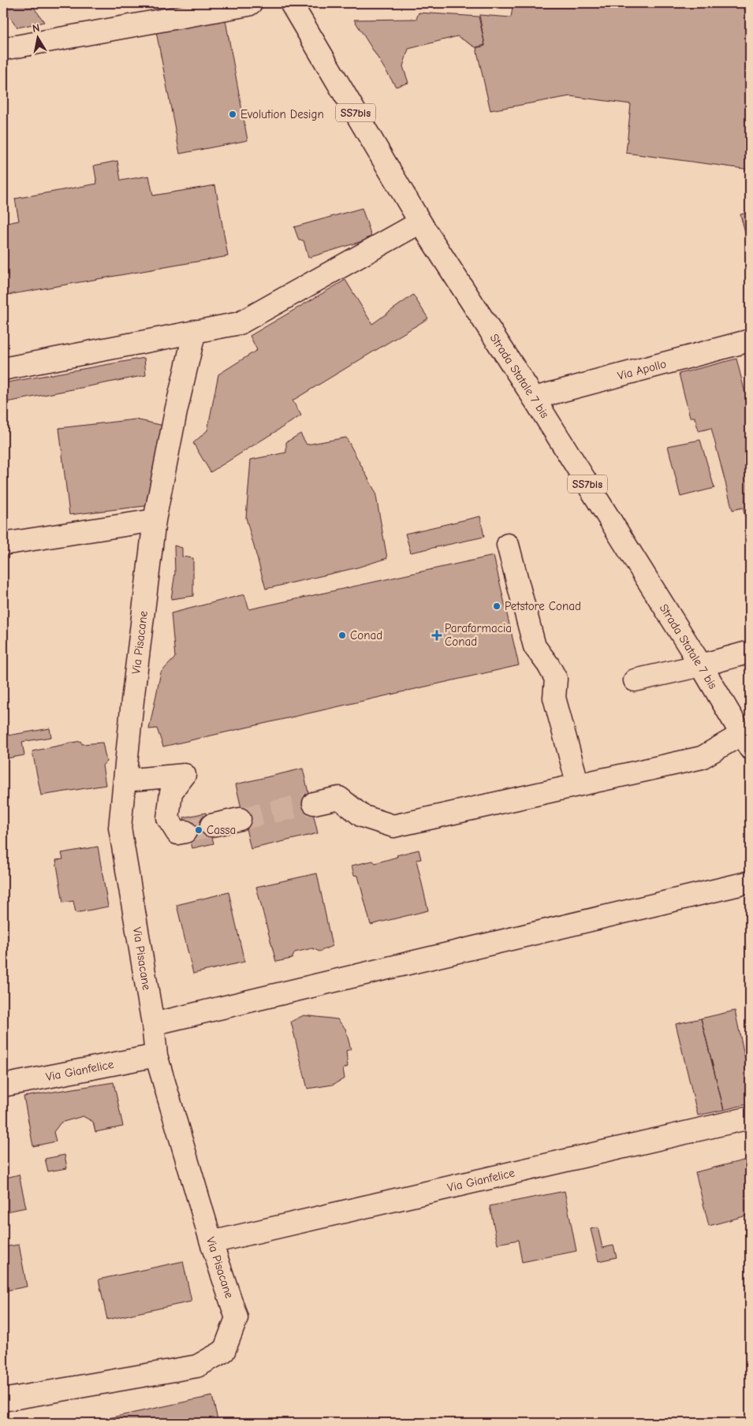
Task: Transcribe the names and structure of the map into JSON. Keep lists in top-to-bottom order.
{
  "streets": {
    "street": [
      "SS7bis",
      "Via Apollo",
      "Strada Statale 7 bis",
      "Via Pisacane",
      "Via Gianfelice"
    ]
  },
  "crossings": [
    ["Via Apollo", "Strada Statale 7 bis"],
    ["Via Pisacane", "Via Gianfelice"]
  ],
  "places": {
    "other": [
      "Evolution Design",
      "Petstore Conad",
      "Conad",
      "Cassa"
    ],
    "health": ["Parafarmacia Conad"]
  },
  "north": "top"
}
